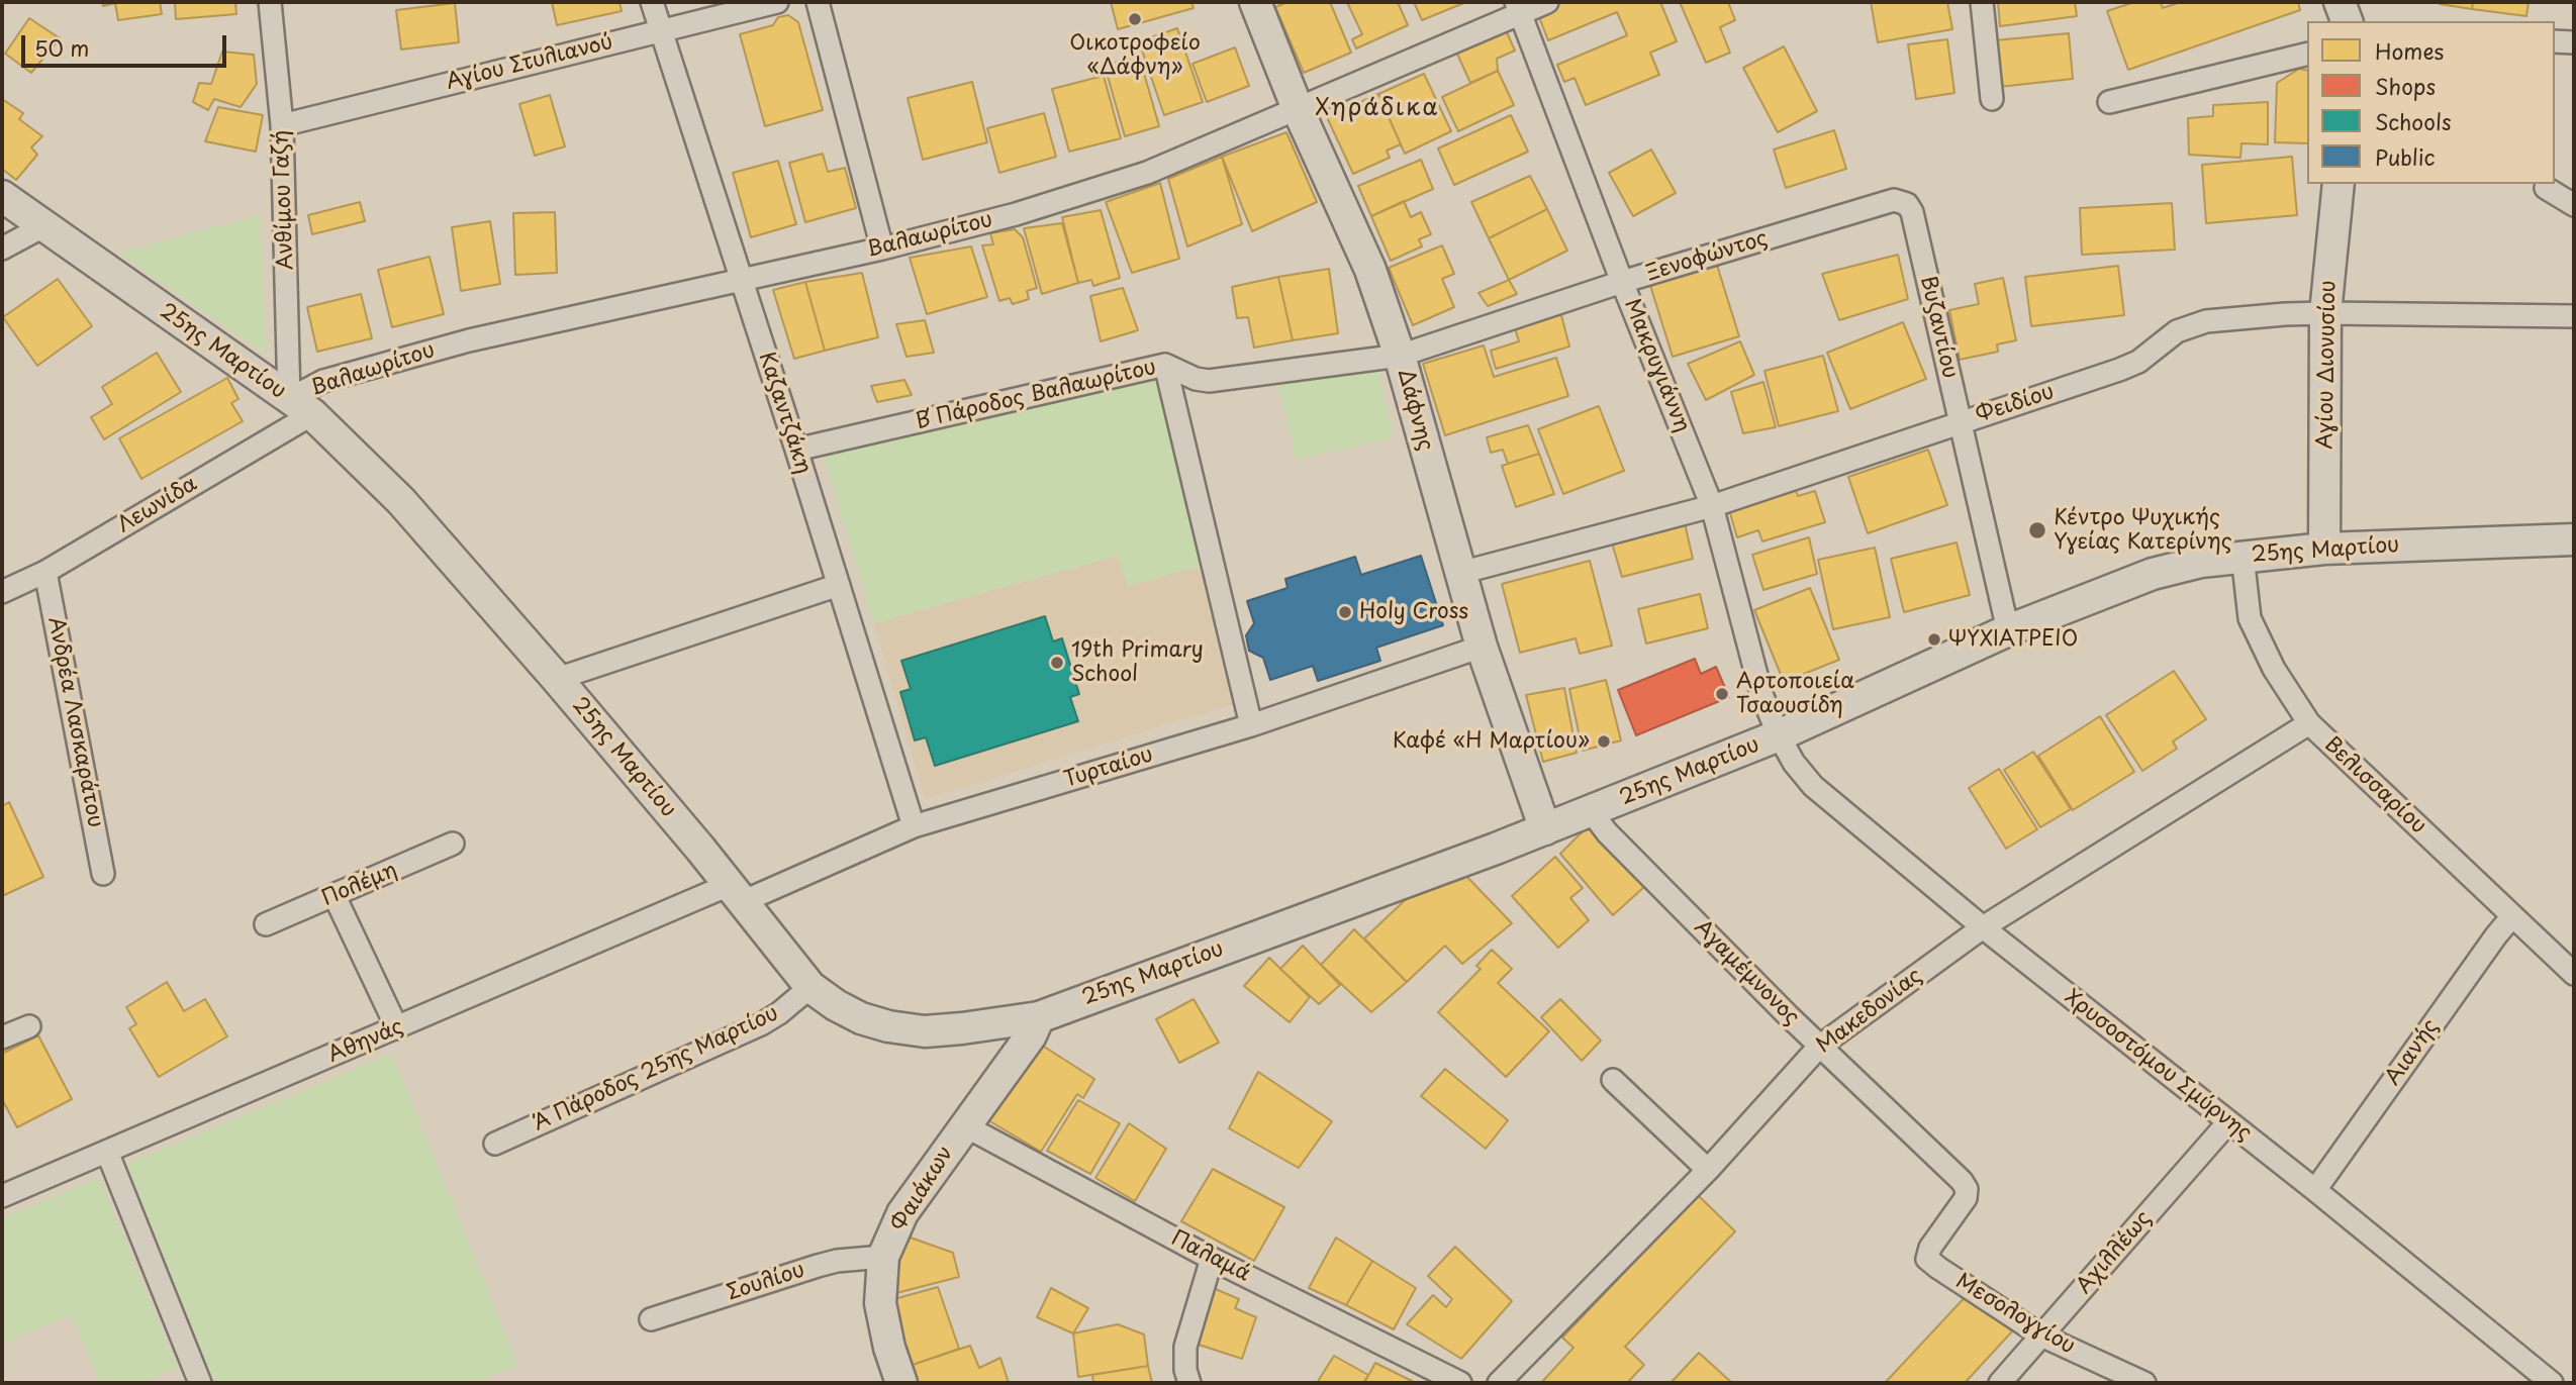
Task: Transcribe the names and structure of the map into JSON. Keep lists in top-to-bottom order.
{
  "streets": {
    "street": [
      "Αγίου Στυλιανού",
      "Ανθίμου Γαζή",
      "Βαλαωρίτου",
      "Ξενοφώντος",
      "Βυζαντίου",
      "25ης Μαρτίου",
      "Αγίου Διονυσίου",
      "Μακρυγιάννη",
      "Β΄ Πάροδος Βαλαωρίτου",
      "Φειδίου",
      "Δάφνης",
      "Καζαντζάκη",
      "Λεωνίδα",
      "Ανδρέα Λασκαράτου",
      "Τυρταίου",
      "Βελισσαρίου",
      "Πολέμη",
      "Αγαμέμνονος",
      "Μακεδονίας",
      "Αθηνάς",
      "Αιανής",
      "Χρυσοστόμου Σμύρνης",
      "Α΄ Πάροδος 25ης Μαρτίου",
      "Φαιάκων",
      "Αχιλλέως",
      "Παλαμά",
      "Σουλίου",
      "Μεσολογγίου"
    ]
  },
  "crossings": [
    ["Αγίου Στυλιανού", "Ανθίμου Γαζή"],
    ["Αγίου Στυλιανού", "Καζαντζάκη"],
    ["Ανθίμου Γαζή", "Βαλαωρίτου"],
    ["Ανθίμου Γαζή", "25ης Μαρτίου"],
    ["Ανθίμου Γαζή", "Λεωνίδα"],
    ["Βαλαωρίτου", "25ης Μαρτίου"],
    ["Βαλαωρίτου", "Μακρυγιάννη"],
    ["Βαλαωρίτου", "Δάφνης"],
    ["Βαλαωρίτου", "Καζαντζάκη"],
    ["Βαλαωρίτου", "Λεωνίδα"],
    ["Ξενοφώντος", "Βυζαντίου"],
    ["Ξενοφώντος", "Μακρυγιάννη"],
    ["Ξενοφώντος", "Β΄ Πάροδος Βαλαωρίτου"],
    ["Ξενοφώντος", "Δάφνης"],
    ["Βυζαντίου", "25ης Μαρτίου"],
    ["Βυζαντίου", "Φειδίου"],
    ["25ης Μαρτίου", "Αγίου Διονυσίου"],
    ["25ης Μαρτίου", "Μακρυγιάννη"],
    ["25ης Μαρτίου", "Δάφνης"],
    ["25ης Μαρτίου", "Λεωνίδα"],
    ["25ης Μαρτίου", "Τυρταίου"],
    ["25ης Μαρτίου", "Βελισσαρίου"],
    ["25ης Μαρτίου", "Αγαμέμνονος"],
    ["25ης Μαρτίου", "Αθηνάς"],
    ["25ης Μαρτίου", "Χρυσοστόμου Σμύρνης"],
    ["25ης Μαρτίου", "Α΄ Πάροδος 25ης Μαρτίου"],
    ["25ης Μαρτίου", "Φαιάκων"],
    ["Αγίου Διονυσίου", "Φειδίου"],
    ["Μακρυγιάννη", "Φειδίου"],
    ["Μακρυγιάννη", "Χρυσοστόμου Σμύρνης"],
    ["Β΄ Πάροδος Βαλαωρίτου", "Δάφνης"],
    ["Β΄ Πάροδος Βαλαωρίτου", "Καζαντζάκη"],
    ["Φειδίου", "Δάφνης"],
    ["Δάφνης", "Τυρταίου"],
    ["Καζαντζάκη", "Τυρταίου"],
    ["Λεωνίδα", "Ανδρέα Λασκαράτου"],
    ["Τυρταίου", "Αθηνάς"],
    ["Βελισσαρίου", "Μακεδονίας"],
    ["Βελισσαρίου", "Αιανής"],
    ["Αγαμέμνονος", "Μακεδονίας"],
    ["Αγαμέμνονος", "Μεσολογγίου"],
    ["Μακεδονίας", "Χρυσοστόμου Σμύρνης"],
    ["Αιανής", "Χρυσοστόμου Σμύρνης"],
    ["Χρυσοστόμου Σμύρνης", "Αχιλλέως"],
    ["Φαιάκων", "Παλαμά"],
    ["Φαιάκων", "Σουλίου"],
    ["Αχιλλέως", "Μεσολογγίου"]
  ],
  "districts": ["Χηράδικα"],
  "places": [
    "Οικοτροφείο «Δάφνη»",
    "Κέντρο Ψυχικής Υγείας Κατερίνης",
    "Holy Cross",
    "ΨΥΧΙΑΤΡΕΙΟ",
    "19th Primary School",
    "Αρτοποιεία Τσαουσίδη",
    "Καφέ «Η Μαρτίου»"
  ],
  "legend": [
    "Homes",
    "Shops",
    "Schools",
    "Public"
  ],
  "scale_bar": "50 m"
}
